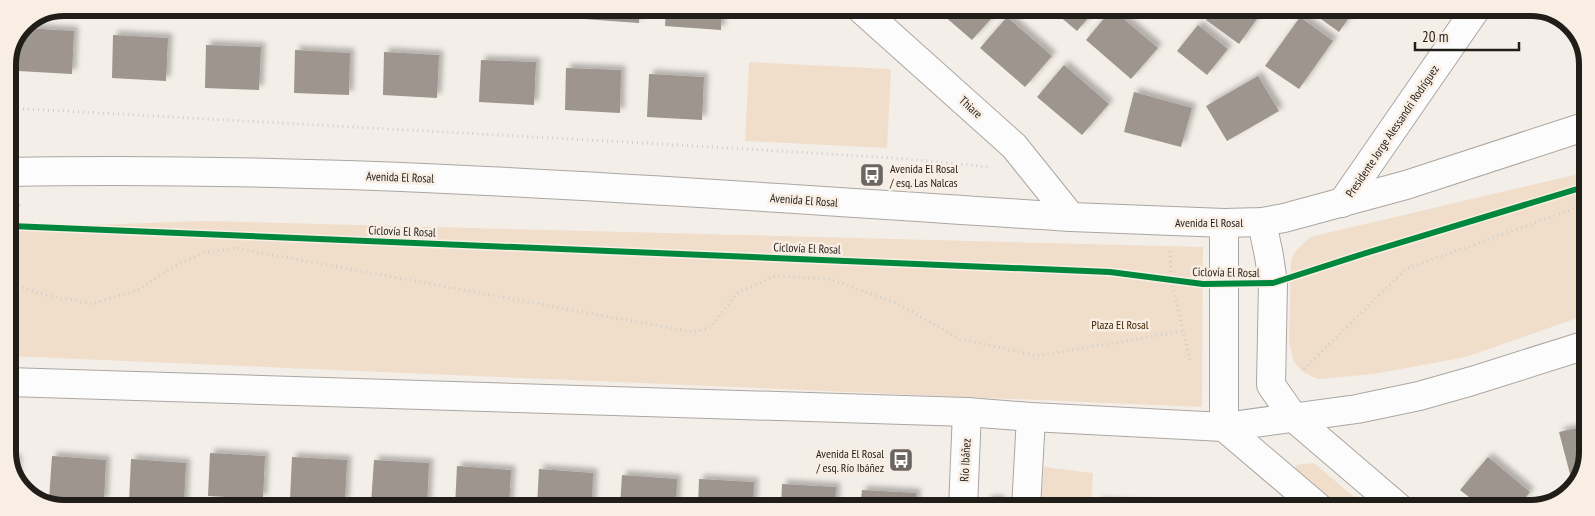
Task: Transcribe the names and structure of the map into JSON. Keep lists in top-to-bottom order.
{
  "streets": {
    "street": [
      "Thiare",
      "Presidente Jorge Alessandri Rodríguez",
      "Avenida El Rosal",
      "Río Ibáñez"
    ],
    "cycle path": ["Ciclovía El Rosal"]
  },
  "crossings": [
    ["Thiare", "Avenida El Rosal"],
    ["Presidente Jorge Alessandri Rodríguez", "Avenida El Rosal"]
  ],
  "parks": ["Plaza El Rosal"],
  "places": {
    "bus stop": ["Avenida El Rosal / esq. Las Nalcas", "Avenida El Rosal / esq. Río Ibáñez"]
  },
  "scale_bar": "20 m"
}
